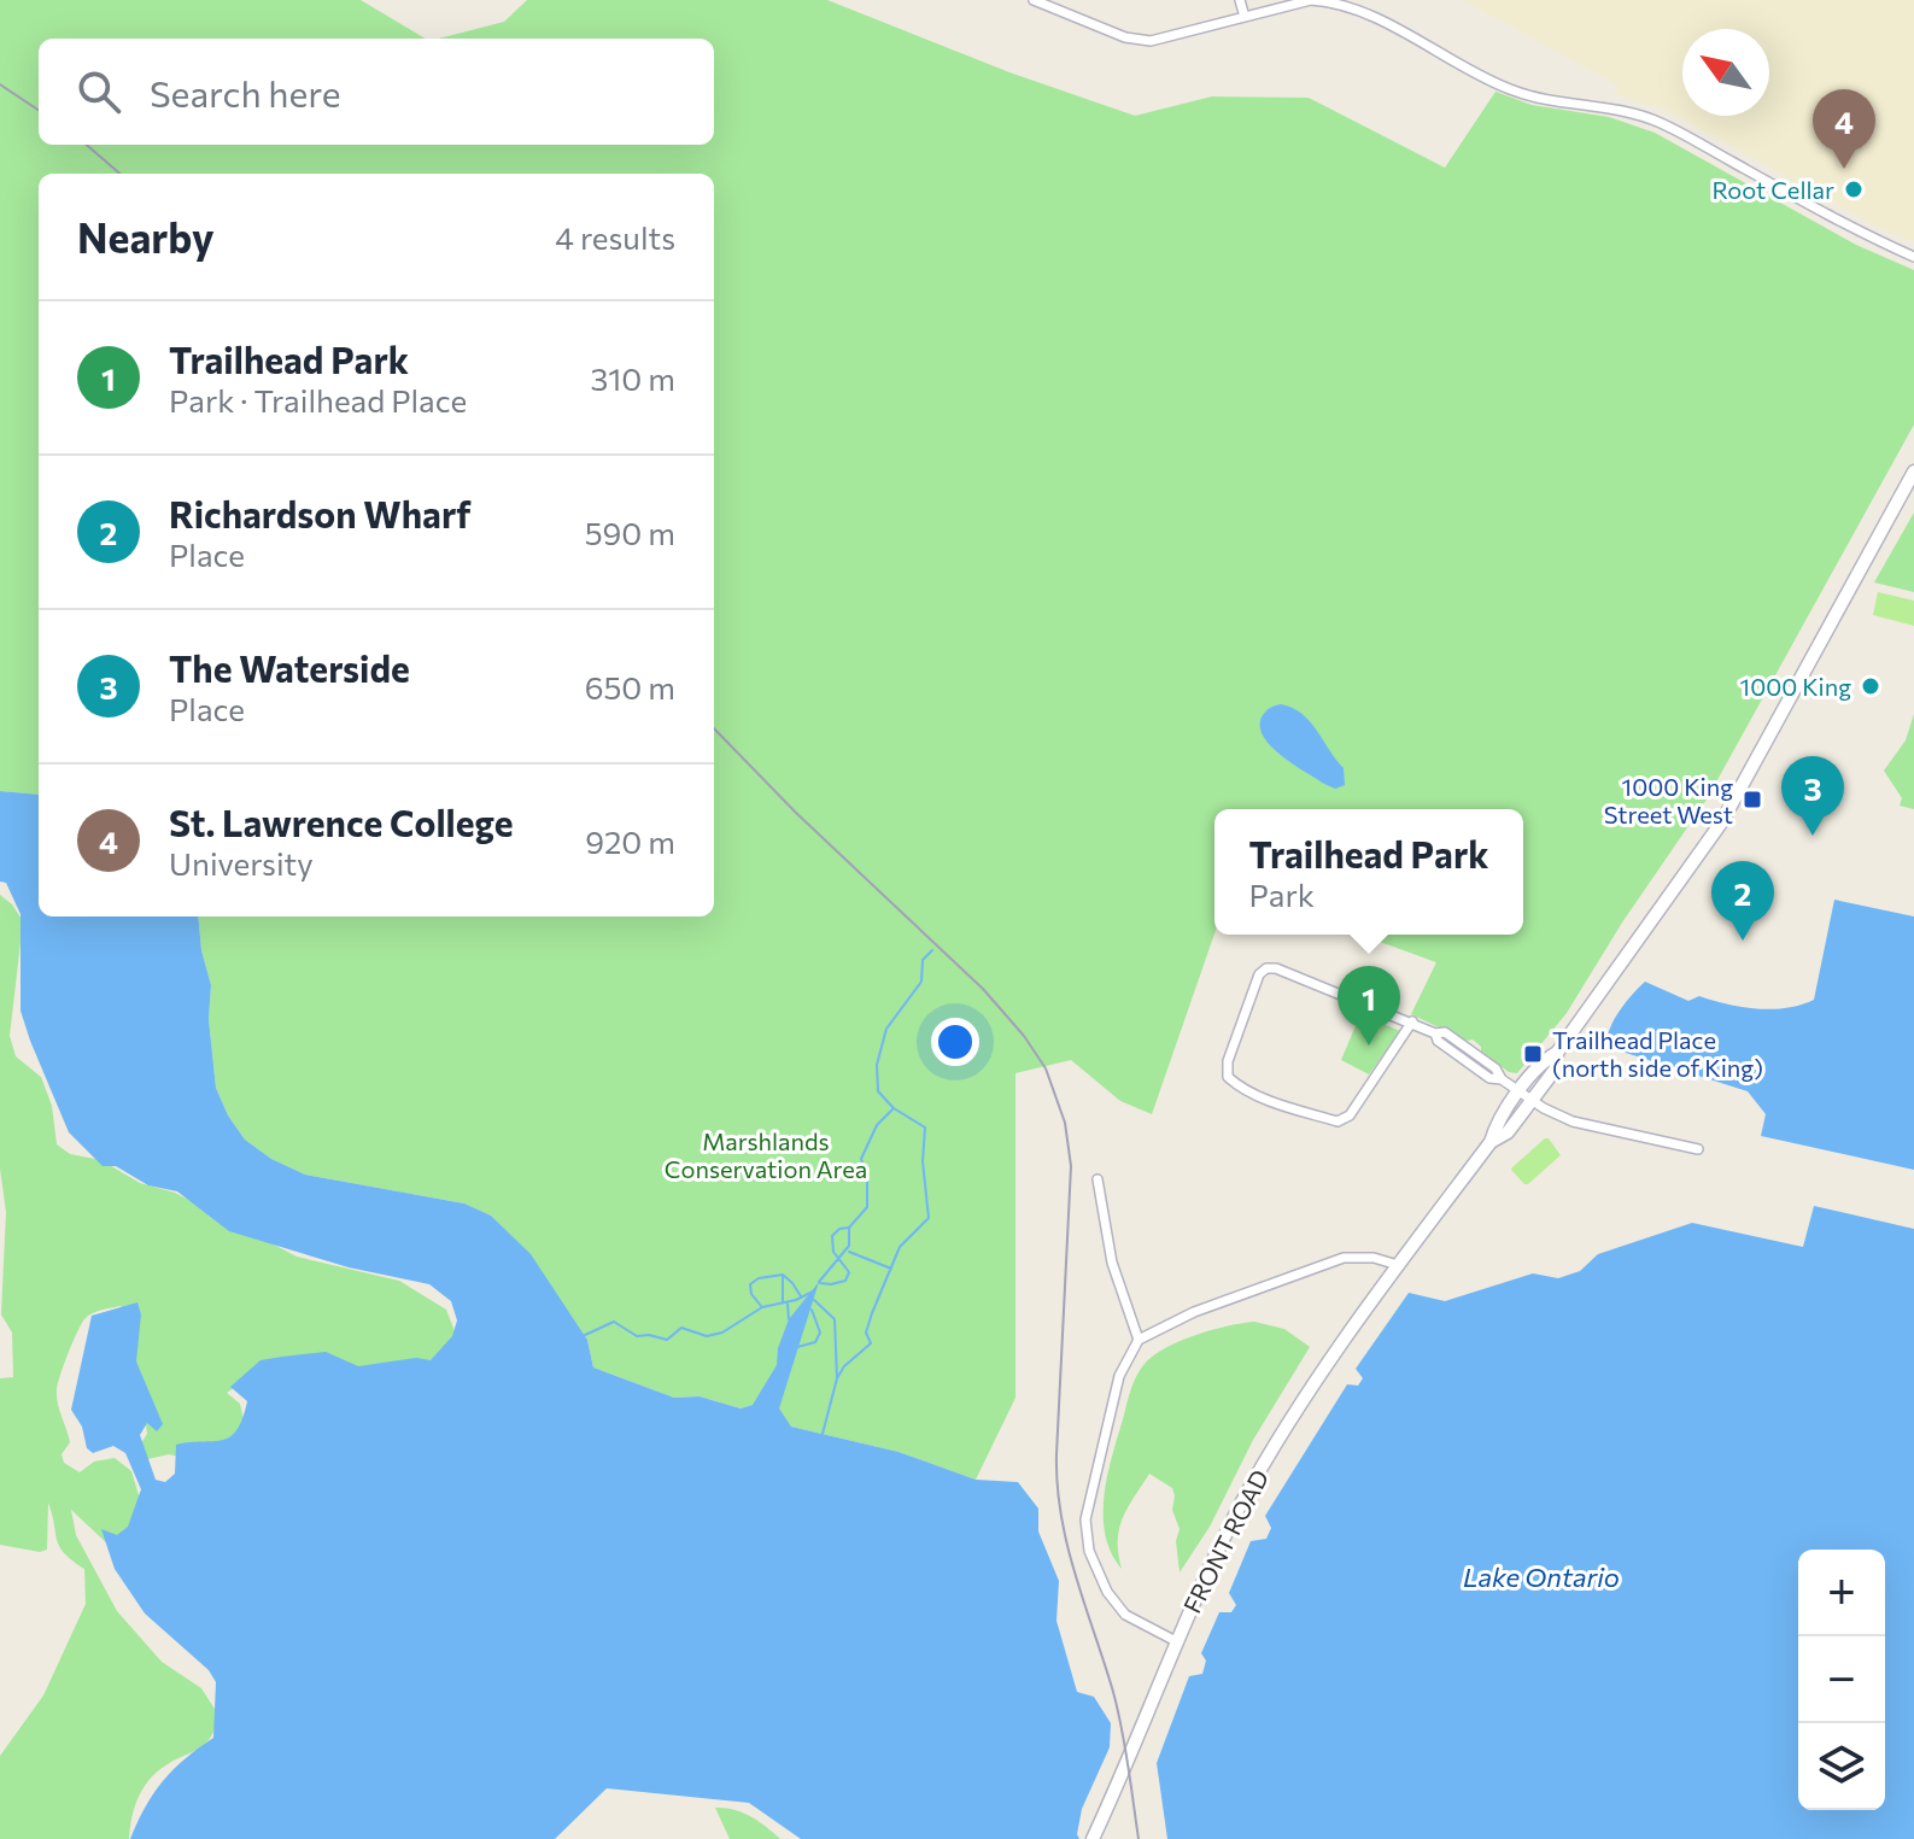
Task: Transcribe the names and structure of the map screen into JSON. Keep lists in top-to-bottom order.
{
  "streets": {
    "main road": ["FRONT ROAD"]
  },
  "water": ["Lake Ontario"],
  "parks": ["Marshlands Conservation Area"],
  "places": {
    "other": ["Root Cellar", "1000 King"],
    "transit": ["1000 King Street West", "Trailhead Place (north side of King)"]
  },
  "north": "top left",
  "page": {
    "search": "Search here",
    "pins": [
      "4",
      "3",
      "2",
      "1"
    ],
    "heading": ["Nearby", "4 results"],
    "list": [
      {
        "mark": "1",
        "name": "Trailhead Park",
        "note": "Park · Trailhead Place",
        "value": "310 m"
      },
      {
        "mark": "2",
        "name": "Richardson Wharf",
        "note": "Place",
        "value": "590 m"
      },
      {
        "mark": "3",
        "name": "The Waterside",
        "note": "Place",
        "value": "650 m"
      },
      {
        "mark": "4",
        "name": "St. Lawrence College",
        "note": "University",
        "value": "920 m"
      }
    ],
    "popup": ["Trailhead Park", "Park"],
    "map_buttons": ["+", "−"]
  }
}
